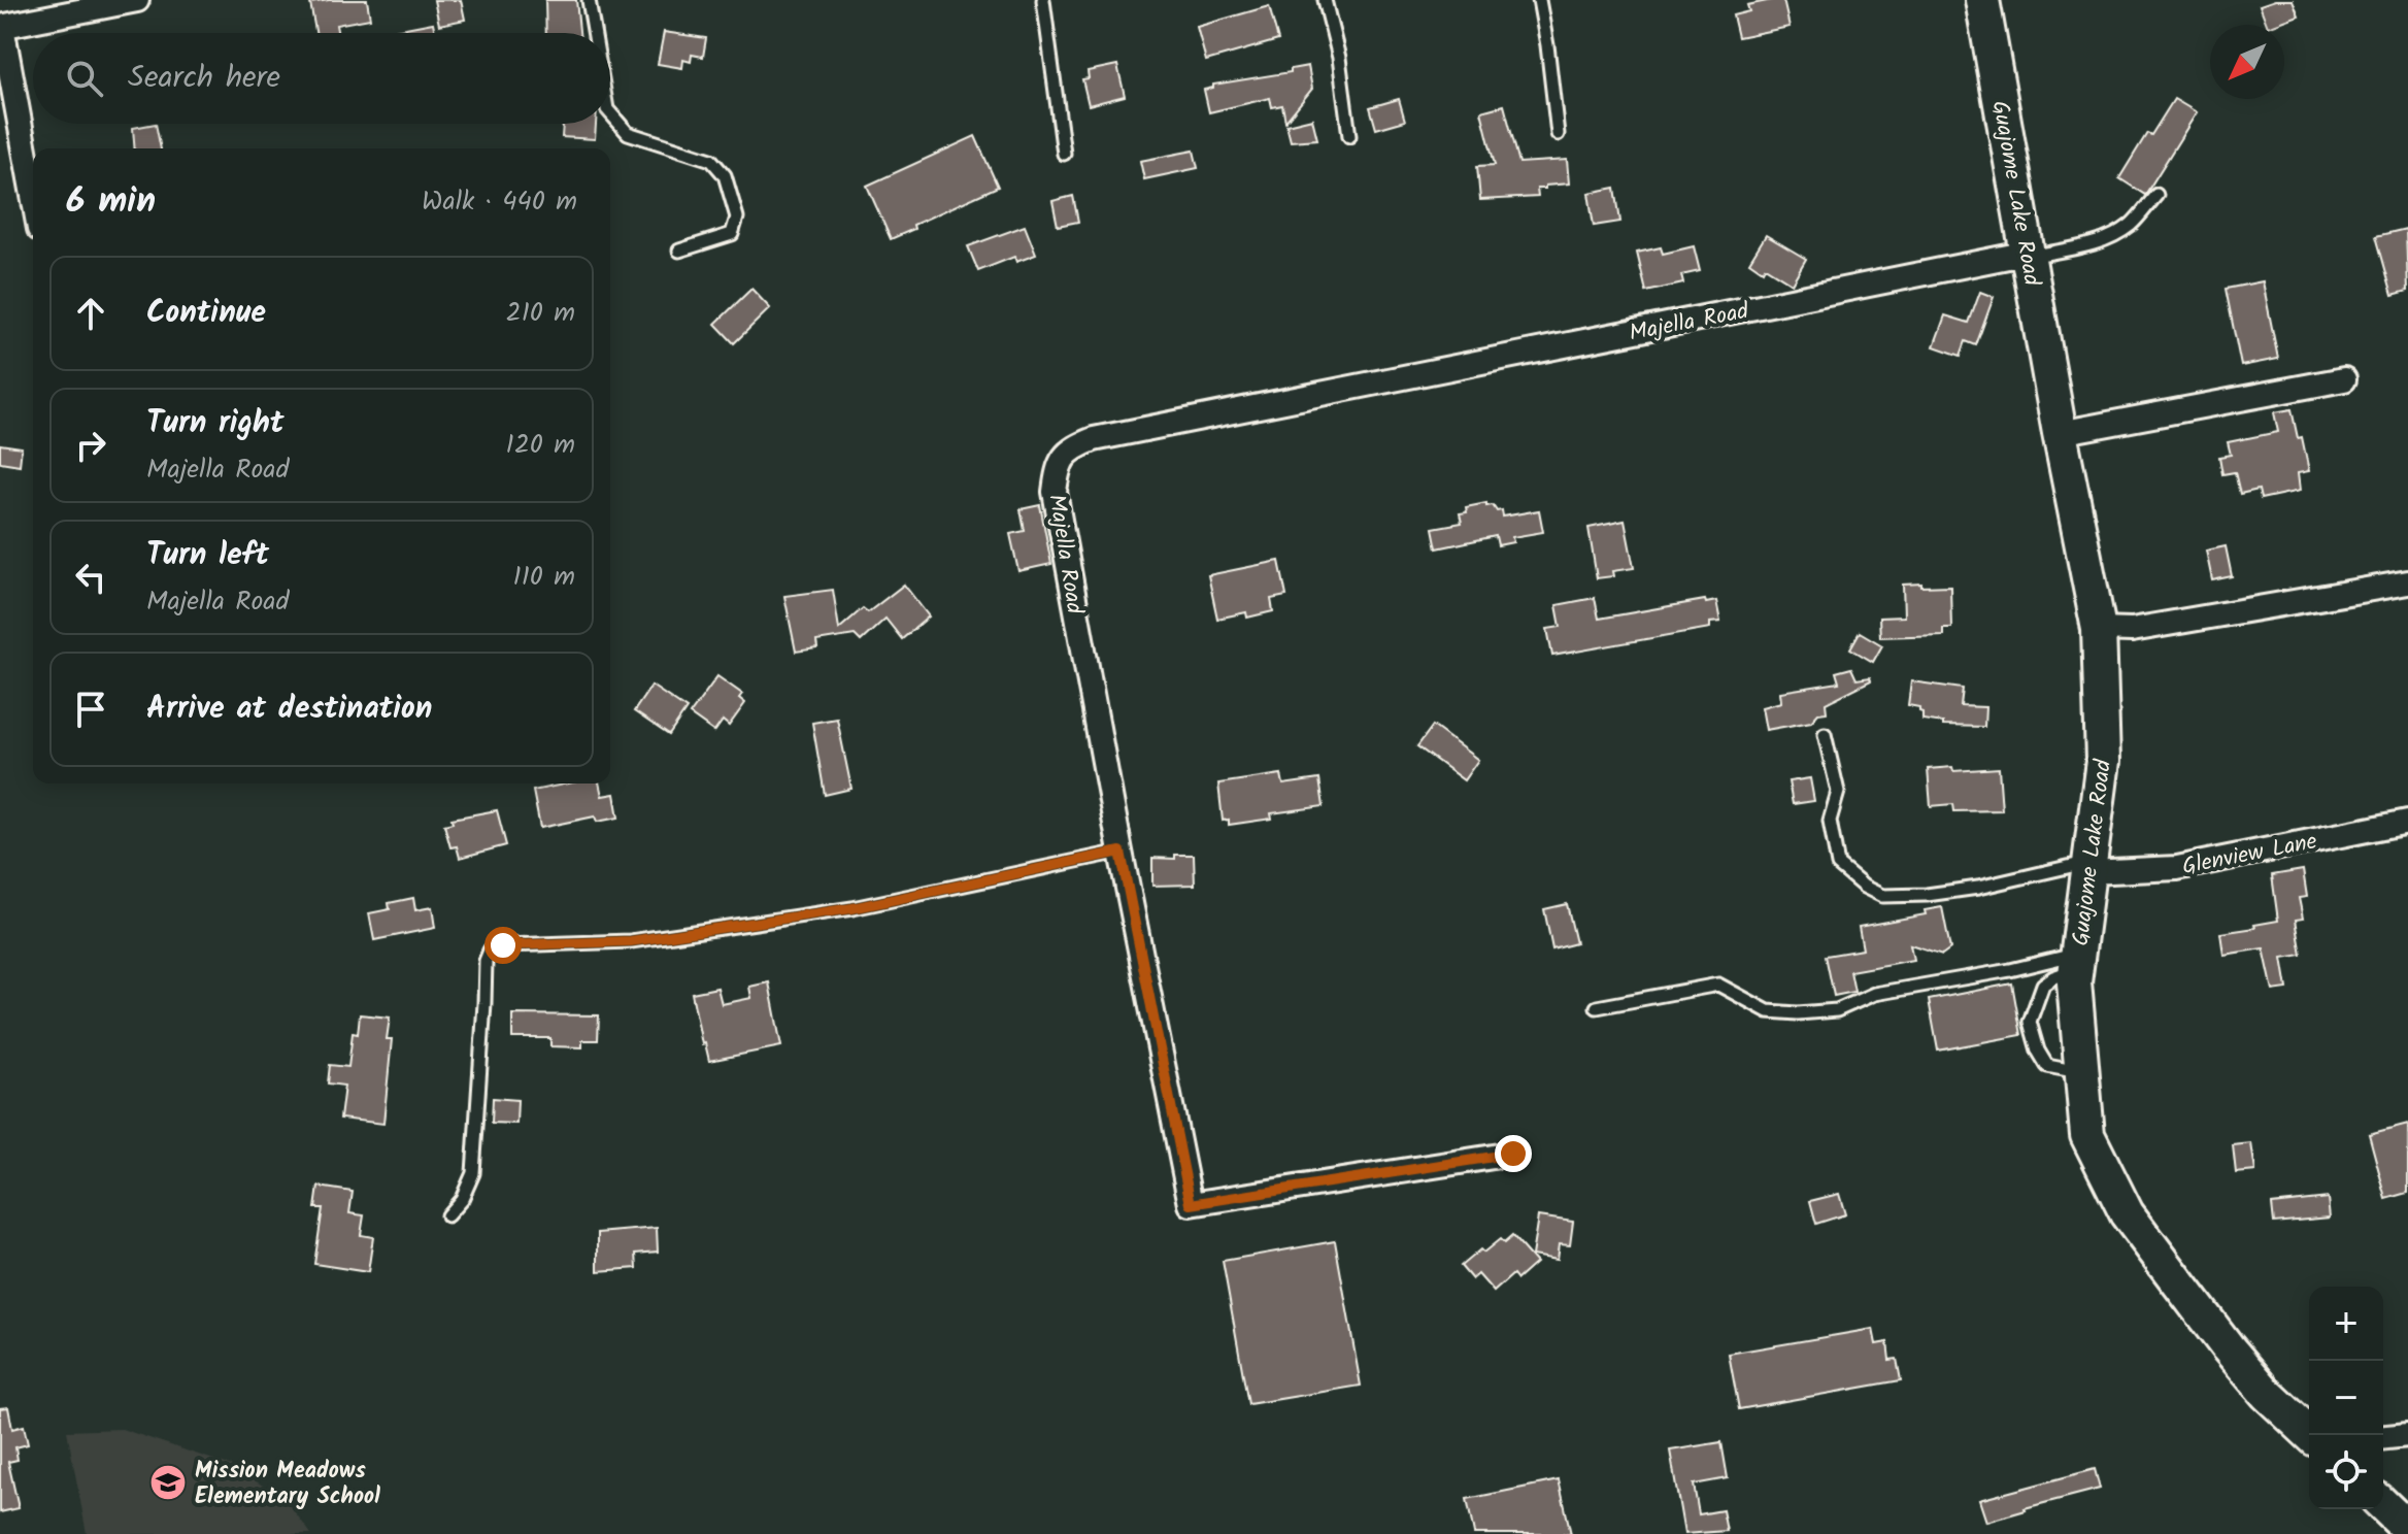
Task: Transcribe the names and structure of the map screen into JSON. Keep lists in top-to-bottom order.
{
  "streets": {
    "street": ["Guajome Lake Road", "Majella Road", "Glenview Lane"]
  },
  "crossings": [
    ["Guajome Lake Road", "Majella Road"],
    ["Guajome Lake Road", "Glenview Lane"]
  ],
  "places": {
    "school or university": ["Mission Meadows Elementary School"]
  },
  "north": "bottom left",
  "page": {
    "search": "Search here",
    "heading": ["6 min", "Walk · 440 m"],
    "list": [
      ["Continue", "210 m"],
      ["Turn right", "Majella Road", "120 m"],
      ["Turn left", "Majella Road", "110 m"],
      "Arrive at destination"
    ],
    "map_buttons": ["+", "−"]
  }
}
